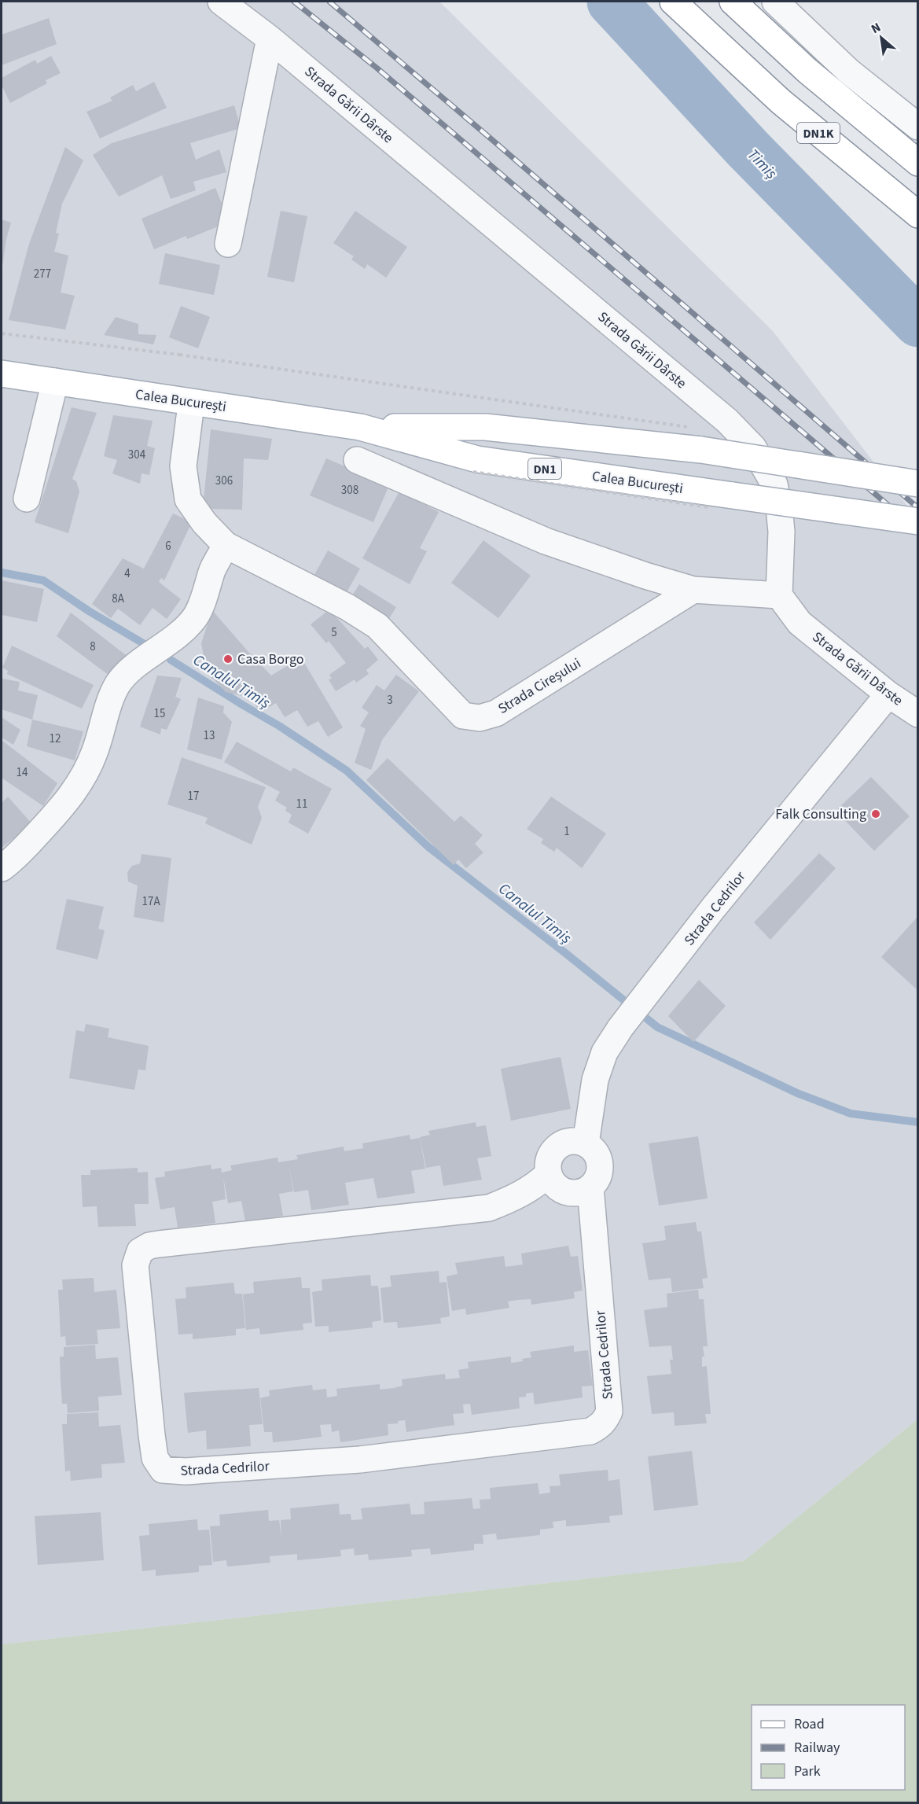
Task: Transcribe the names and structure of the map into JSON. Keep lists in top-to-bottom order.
{
  "streets": {
    "main road": ["DN1K", "Calea București", "DN1"],
    "street": ["Strada Gării Dârste", "Strada Cireșului", "Strada Cedrilor"]
  },
  "crossings": [
    ["Strada Gării Dârste", "Strada Cedrilor"]
  ],
  "water": ["Timiș", "Canalul Timiș"],
  "places": ["Casa Borgo", "Falk Consulting"],
  "house_numbers": [
    "277",
    "304",
    "306",
    "308",
    "6",
    "4",
    "8A",
    "5",
    "8",
    "3",
    "15",
    "13",
    "12",
    "14",
    "17",
    "11",
    "1",
    "17A"
  ],
  "legend": ["Road", "Railway", "Park"],
  "north": "top left"
}
